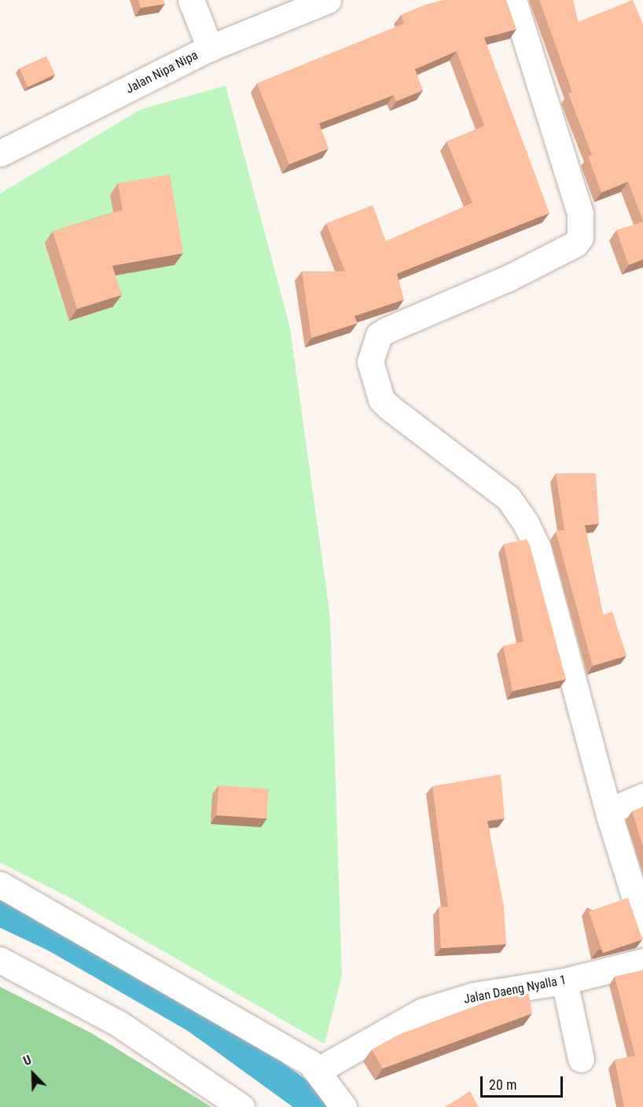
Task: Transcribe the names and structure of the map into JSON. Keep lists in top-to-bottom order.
{
  "streets": {
    "street": ["Jalan Nipa Nipa", "Jalan Daeng Nyalla 1"]
  },
  "scale_bar": "20 m",
  "north": "top left"
}
